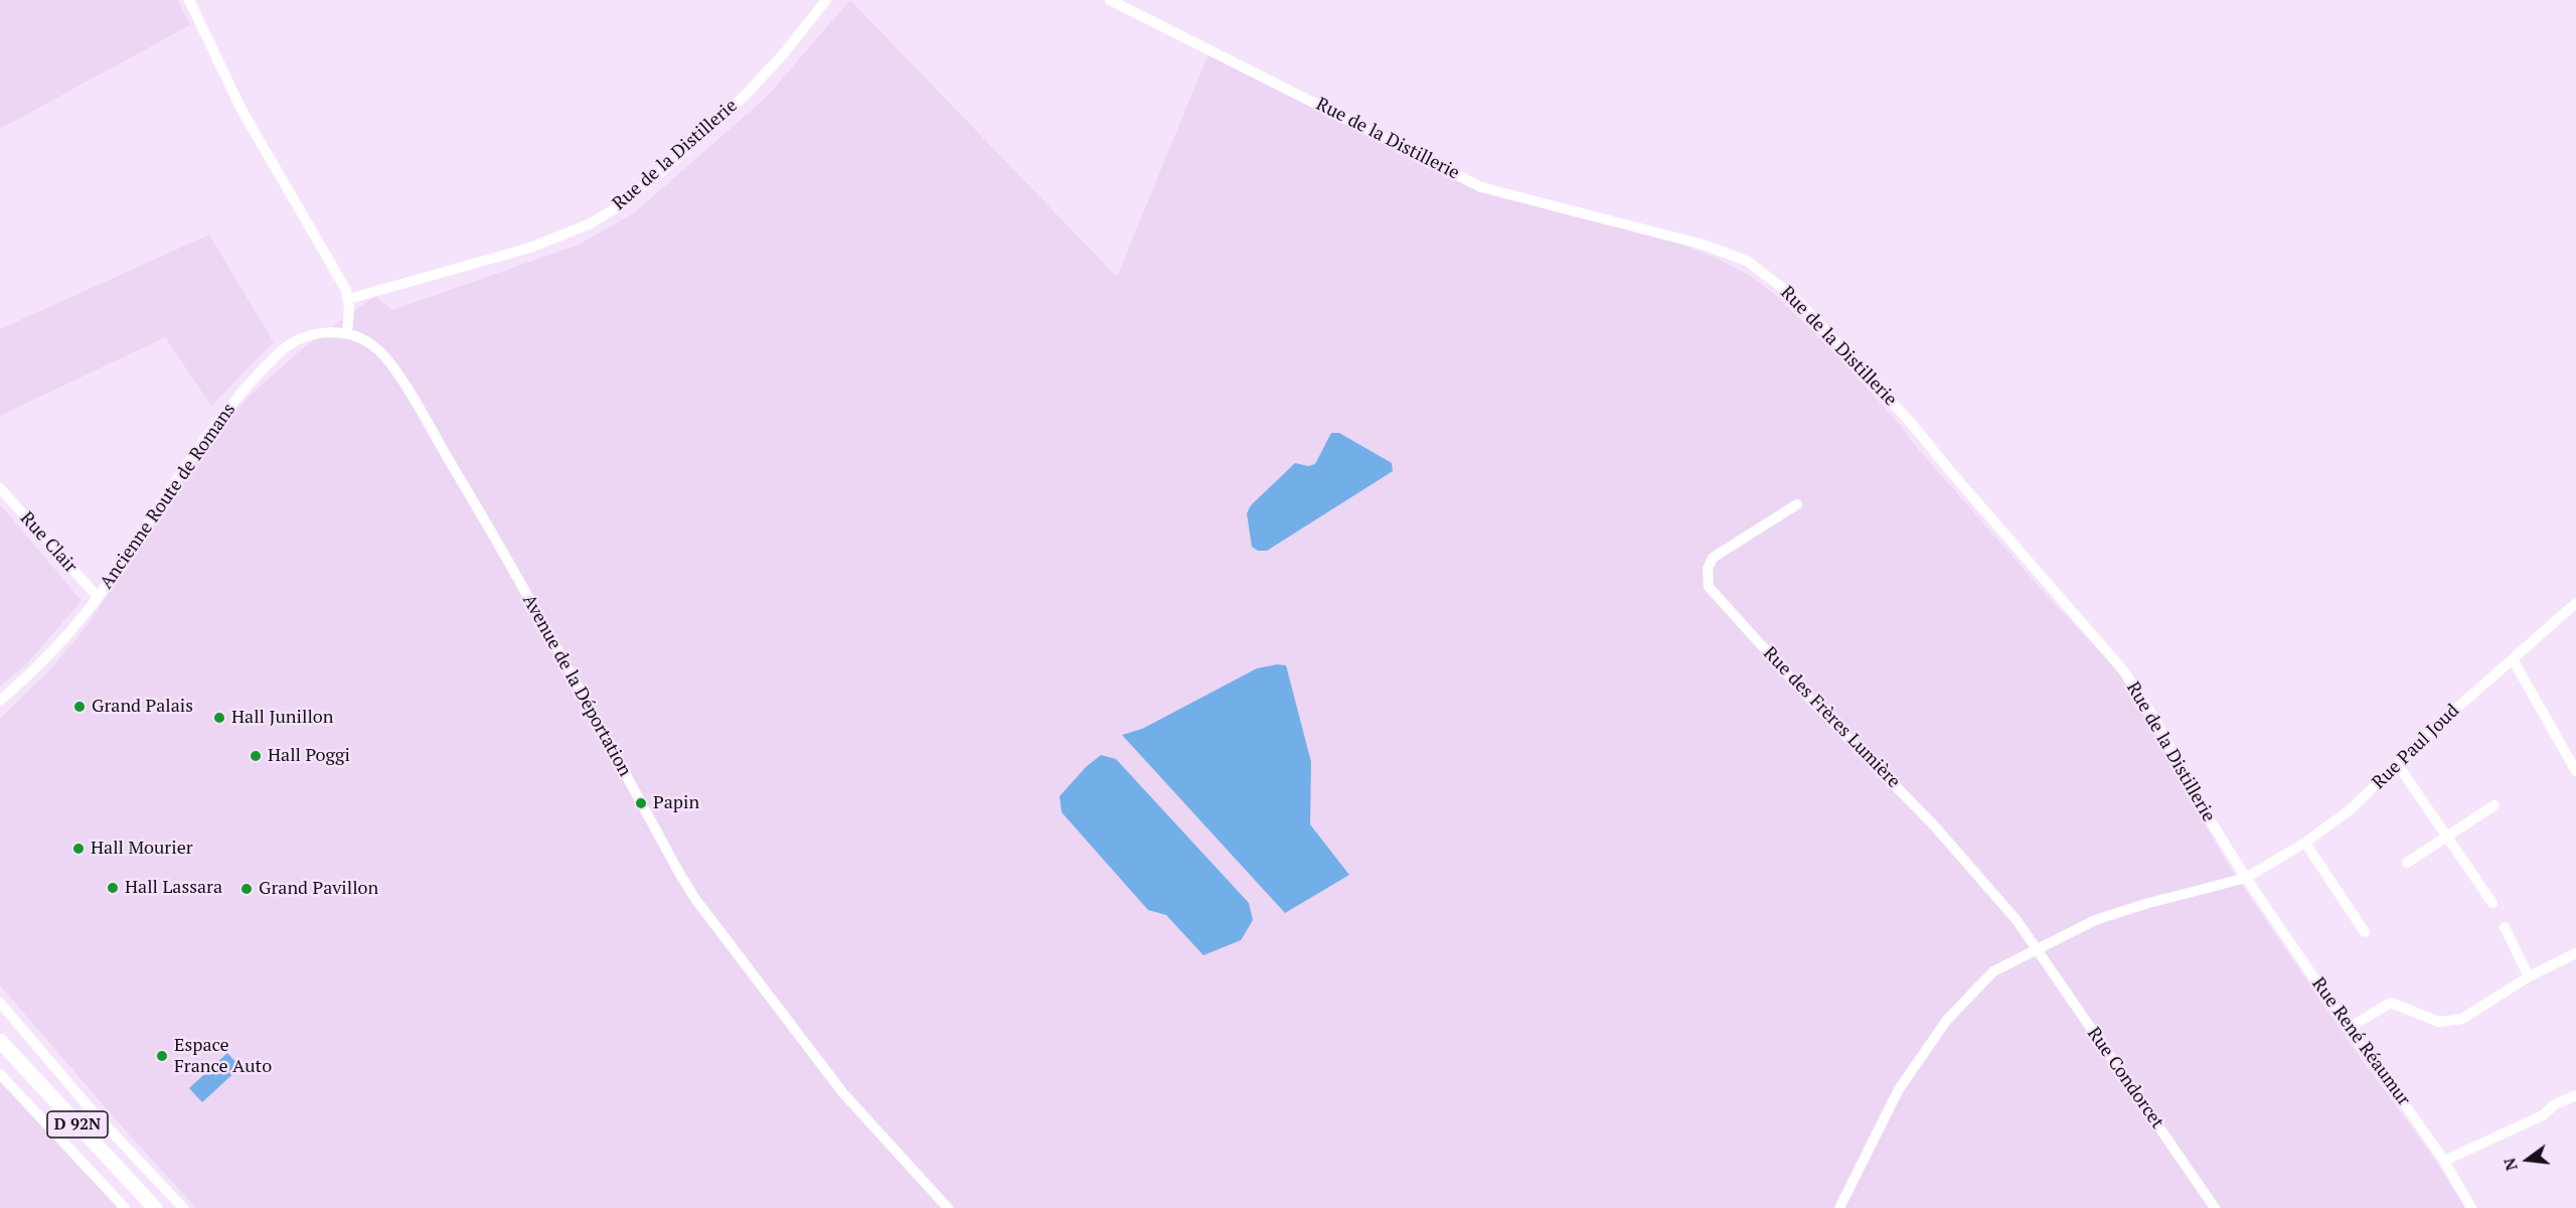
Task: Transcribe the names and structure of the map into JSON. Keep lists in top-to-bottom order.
{
  "streets": {
    "main road": ["D 92N"],
    "street": [
      "Rue de la Distillerie",
      "Ancienne Route de Romans",
      "Rue Clair",
      "Avenue de la Déportation",
      "Rue des Frères Lumière",
      "Rue Paul Joud",
      "Rue René Réaumur",
      "Rue Condorcet"
    ]
  },
  "crossings": [
    ["Rue de la Distillerie", "Rue Paul Joud"],
    ["Rue de la Distillerie", "Rue René Réaumur"],
    ["Ancienne Route de Romans", "Rue Clair"],
    ["Ancienne Route de Romans", "Avenue de la Déportation"],
    ["Rue des Frères Lumière", "Rue Paul Joud"],
    ["Rue des Frères Lumière", "Rue Condorcet"],
    ["Rue Paul Joud", "Rue René Réaumur"],
    ["Rue Paul Joud", "Rue Condorcet"]
  ],
  "places": [
    "Grand Palais",
    "Hall Junillon",
    "Hall Poggi",
    "Papin",
    "Hall Mourier",
    "Hall Lassara",
    "Grand Pavillon",
    "Espace France Auto"
  ],
  "north": "left"
}
